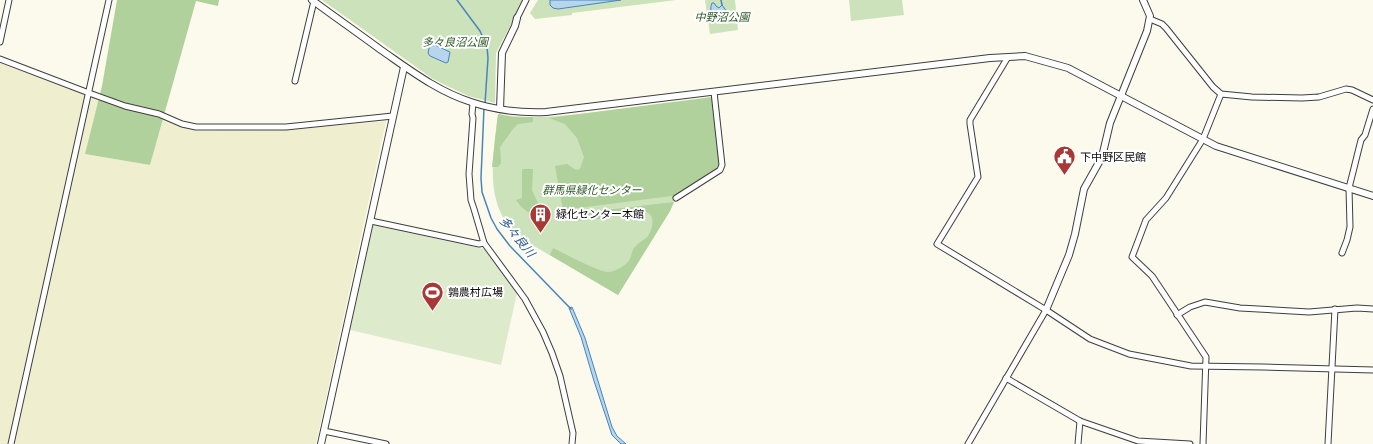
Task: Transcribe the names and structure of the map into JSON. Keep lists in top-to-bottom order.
{
  "water": ["多々良川"],
  "parks": ["中野沼公園", "多々良沼公園", "群馬県緑化センター"],
  "places": {
    "public building": ["下中野区民館"],
    "building": ["緑化センター本館"],
    "sports": ["鶉農村広場"]
  }
}
